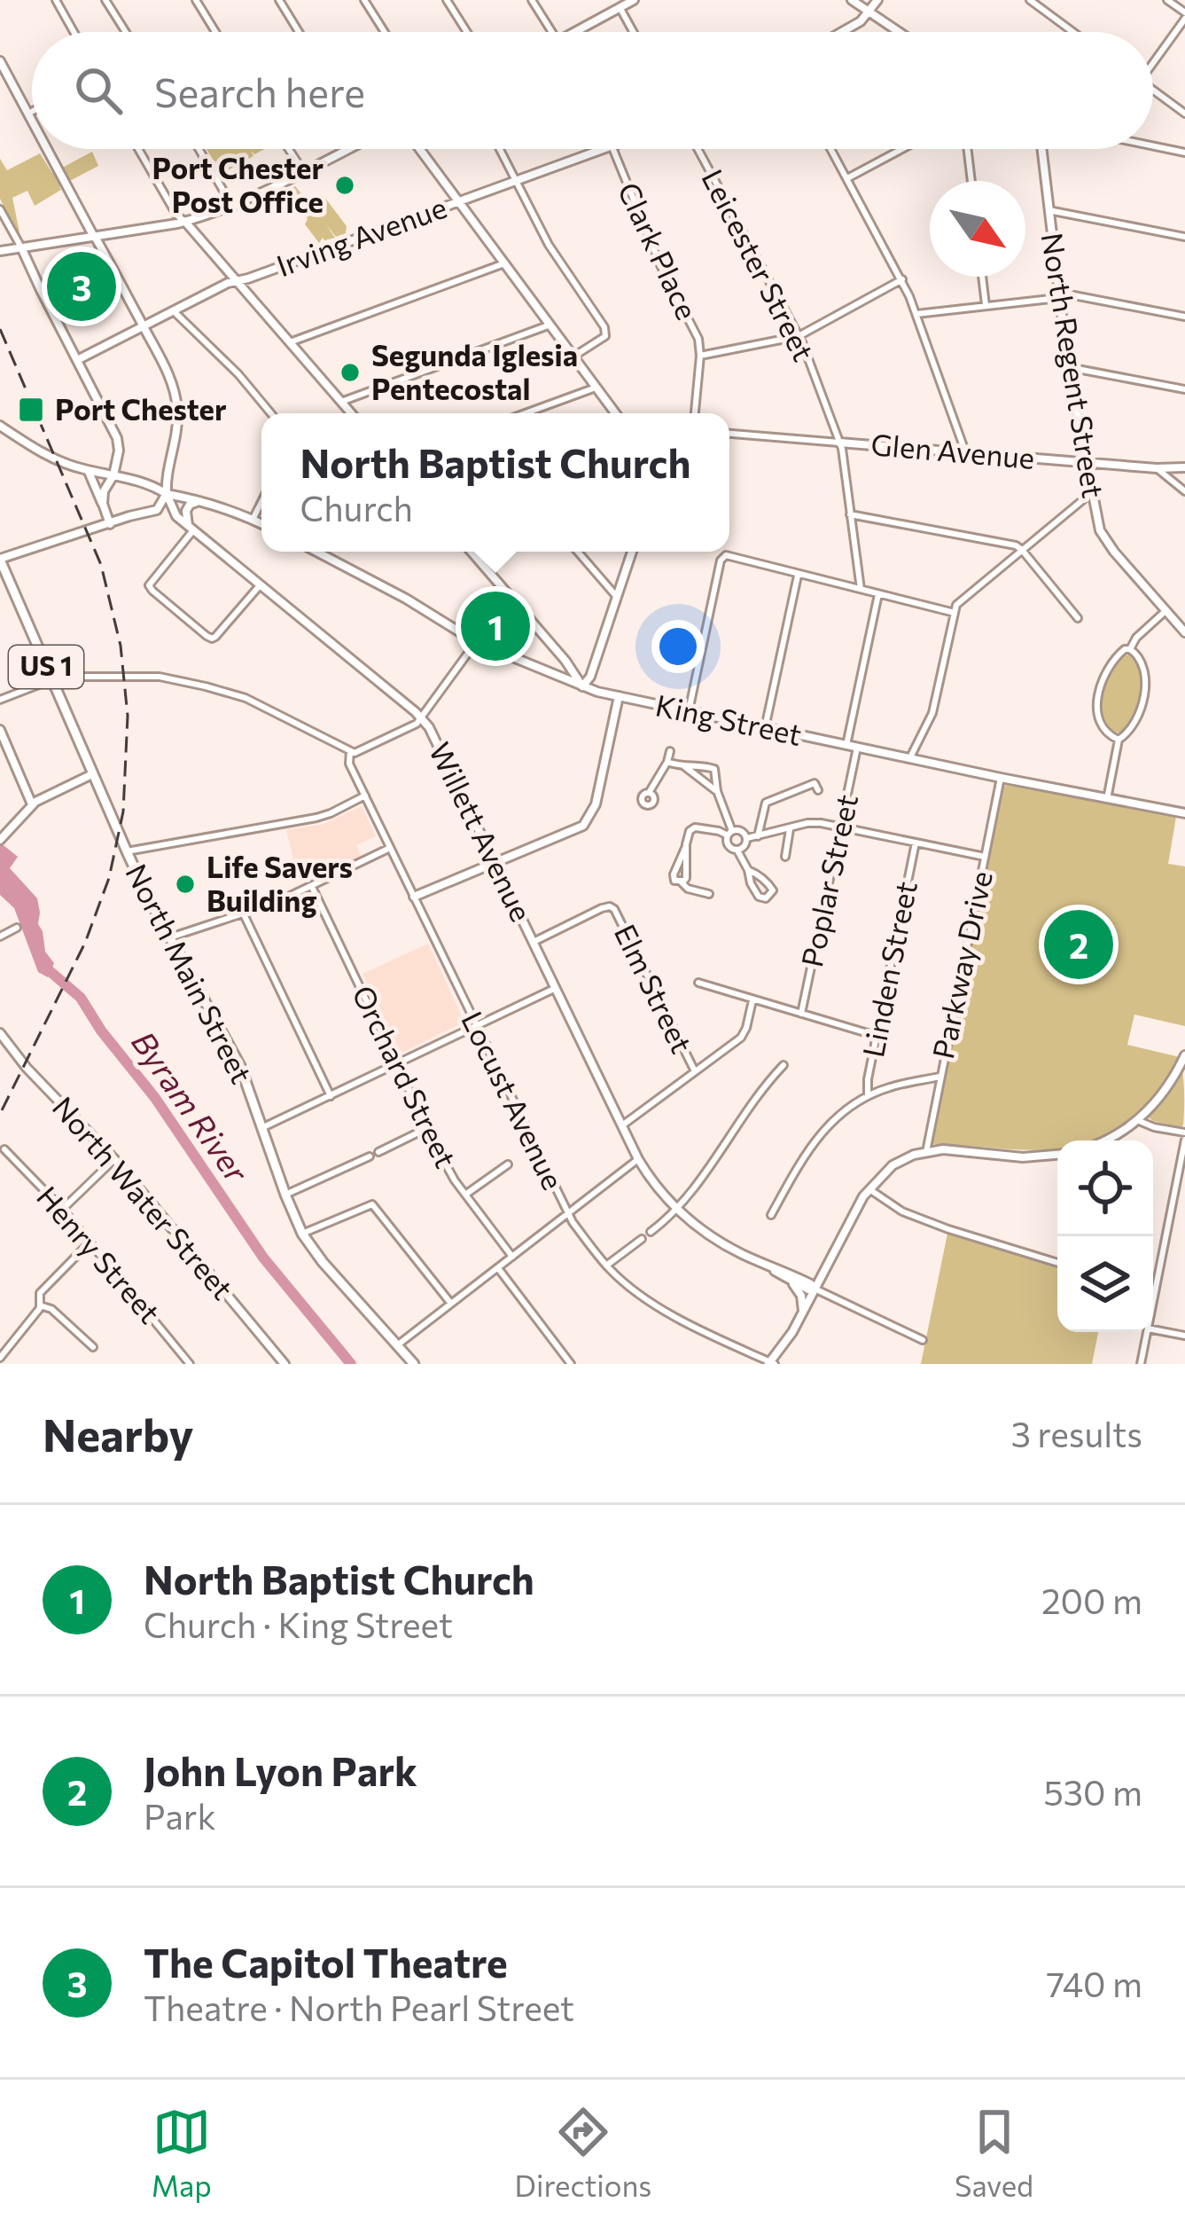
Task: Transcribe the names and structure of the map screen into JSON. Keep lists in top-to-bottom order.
{
  "streets": {
    "main road": ["US 1", "North Main Street"],
    "street": [
      "Irving Avenue",
      "Clark Place",
      "Leicester Street",
      "North Regent Street",
      "Glen Avenue",
      "King Street",
      "Willett Avenue",
      "Poplar Street",
      "Parkway Drive",
      "Linden Street",
      "Elm Street",
      "Orchard Street",
      "Locust Avenue",
      "North Water Street",
      "Henry Street"
    ]
  },
  "crossings": [
    ["Leicester Street", "Glen Avenue"],
    ["North Regent Street", "Glen Avenue"],
    ["King Street", "Poplar Street"],
    ["King Street", "Parkway Drive"],
    ["Willett Avenue", "Elm Street"]
  ],
  "water": ["Byram River"],
  "places": {
    "other": ["Port Chester Post Office", "Segunda Iglesia Pentecostal", "Life Savers Building"],
    "transit": ["Port Chester"]
  },
  "north": "bottom right",
  "page": {
    "search": "Search here",
    "pins": ["3", "1", "2"],
    "popup": ["North Baptist Church", "Church"],
    "heading": ["Nearby", "3 results"],
    "list": [
      {
        "mark": "1",
        "name": "North Baptist Church",
        "note": "Church · King Street",
        "value": "200 m"
      },
      {
        "mark": "2",
        "name": "John Lyon Park",
        "note": "Park",
        "value": "530 m"
      },
      {
        "mark": "3",
        "name": "The Capitol Theatre",
        "note": "Theatre · North Pearl Street",
        "value": "740 m"
      }
    ],
    "nav": ["Map", "Directions", "Saved"]
  }
}
